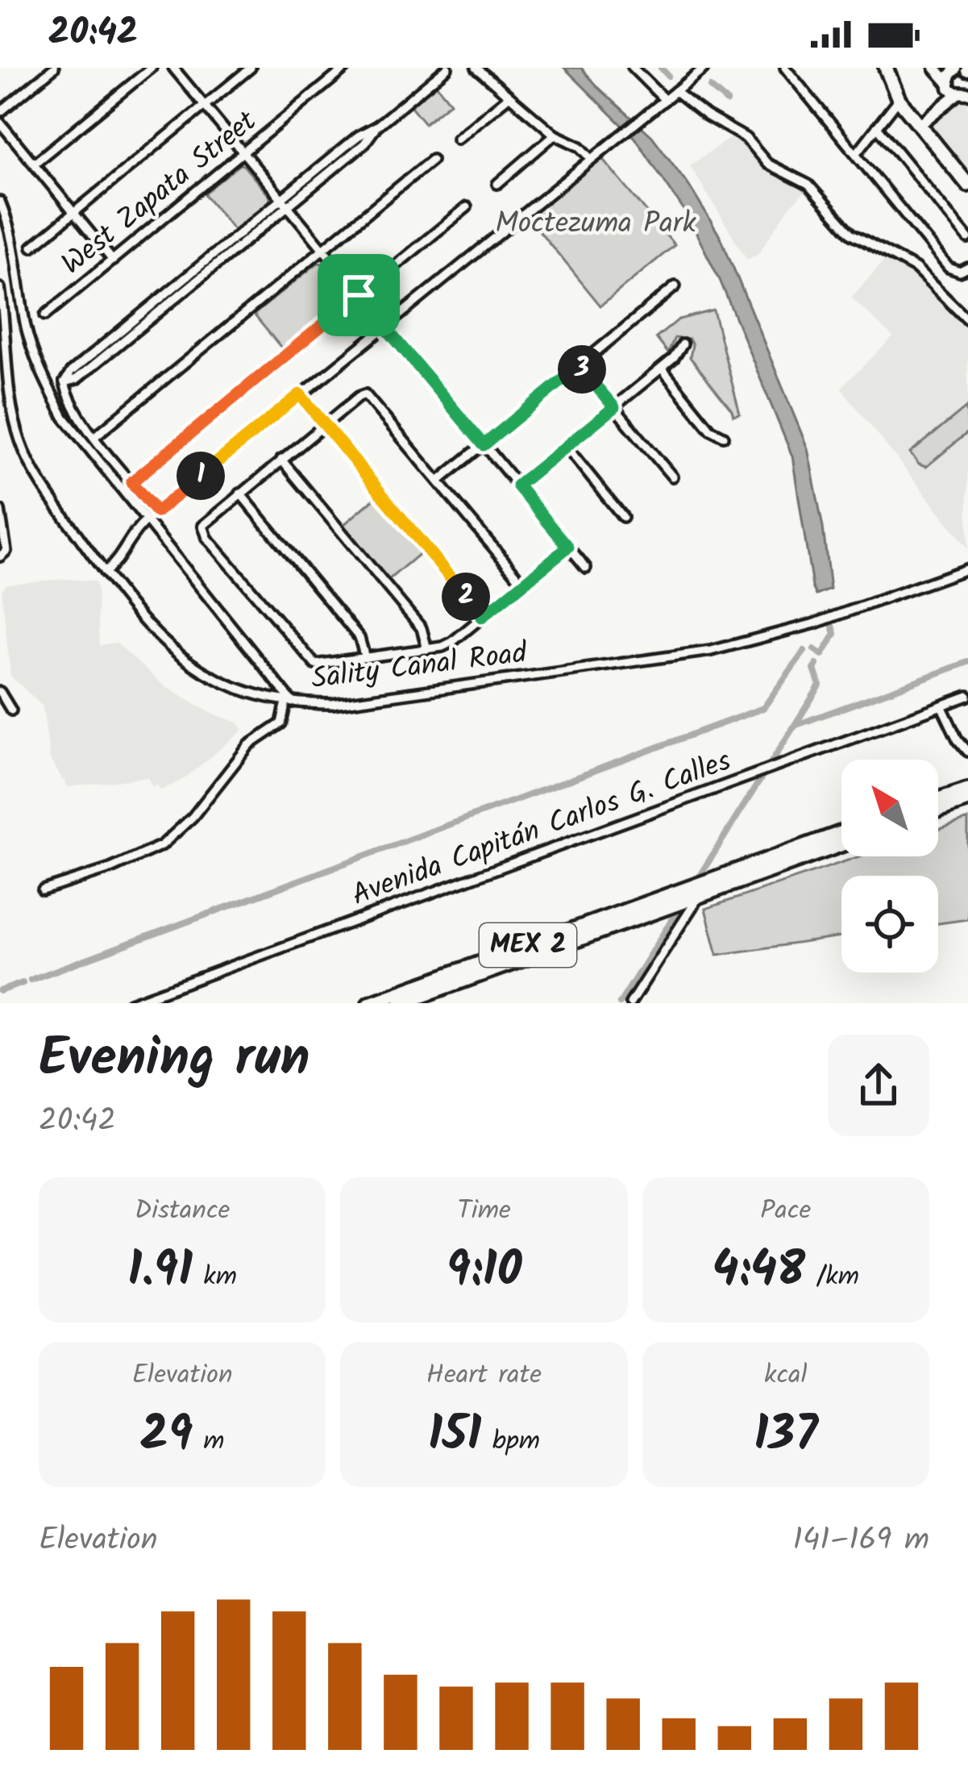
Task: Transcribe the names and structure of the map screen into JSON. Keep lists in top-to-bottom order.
{
  "streets": {
    "highway": ["MEX 2"],
    "street": ["West Zapata Street", "Sality Canal Road", "Avenida Capitán Carlos G. Calles"]
  },
  "parks": ["Moctezuma Park"],
  "north": "top left",
  "page": {
    "status": "20:42",
    "pins": ["3", "1", "2"],
    "heading": ["Evening run", "20:42"],
    "stats": [
      ["Distance", "1.91 km"],
      ["Time", "9:10"],
      ["Pace", "4:48 /km"],
      ["Elevation", "29 m"],
      ["Heart rate", "151 bpm"],
      ["kcal", "137"]
    ],
    "chart": ["Elevation", "141–169 m"]
  }
}
